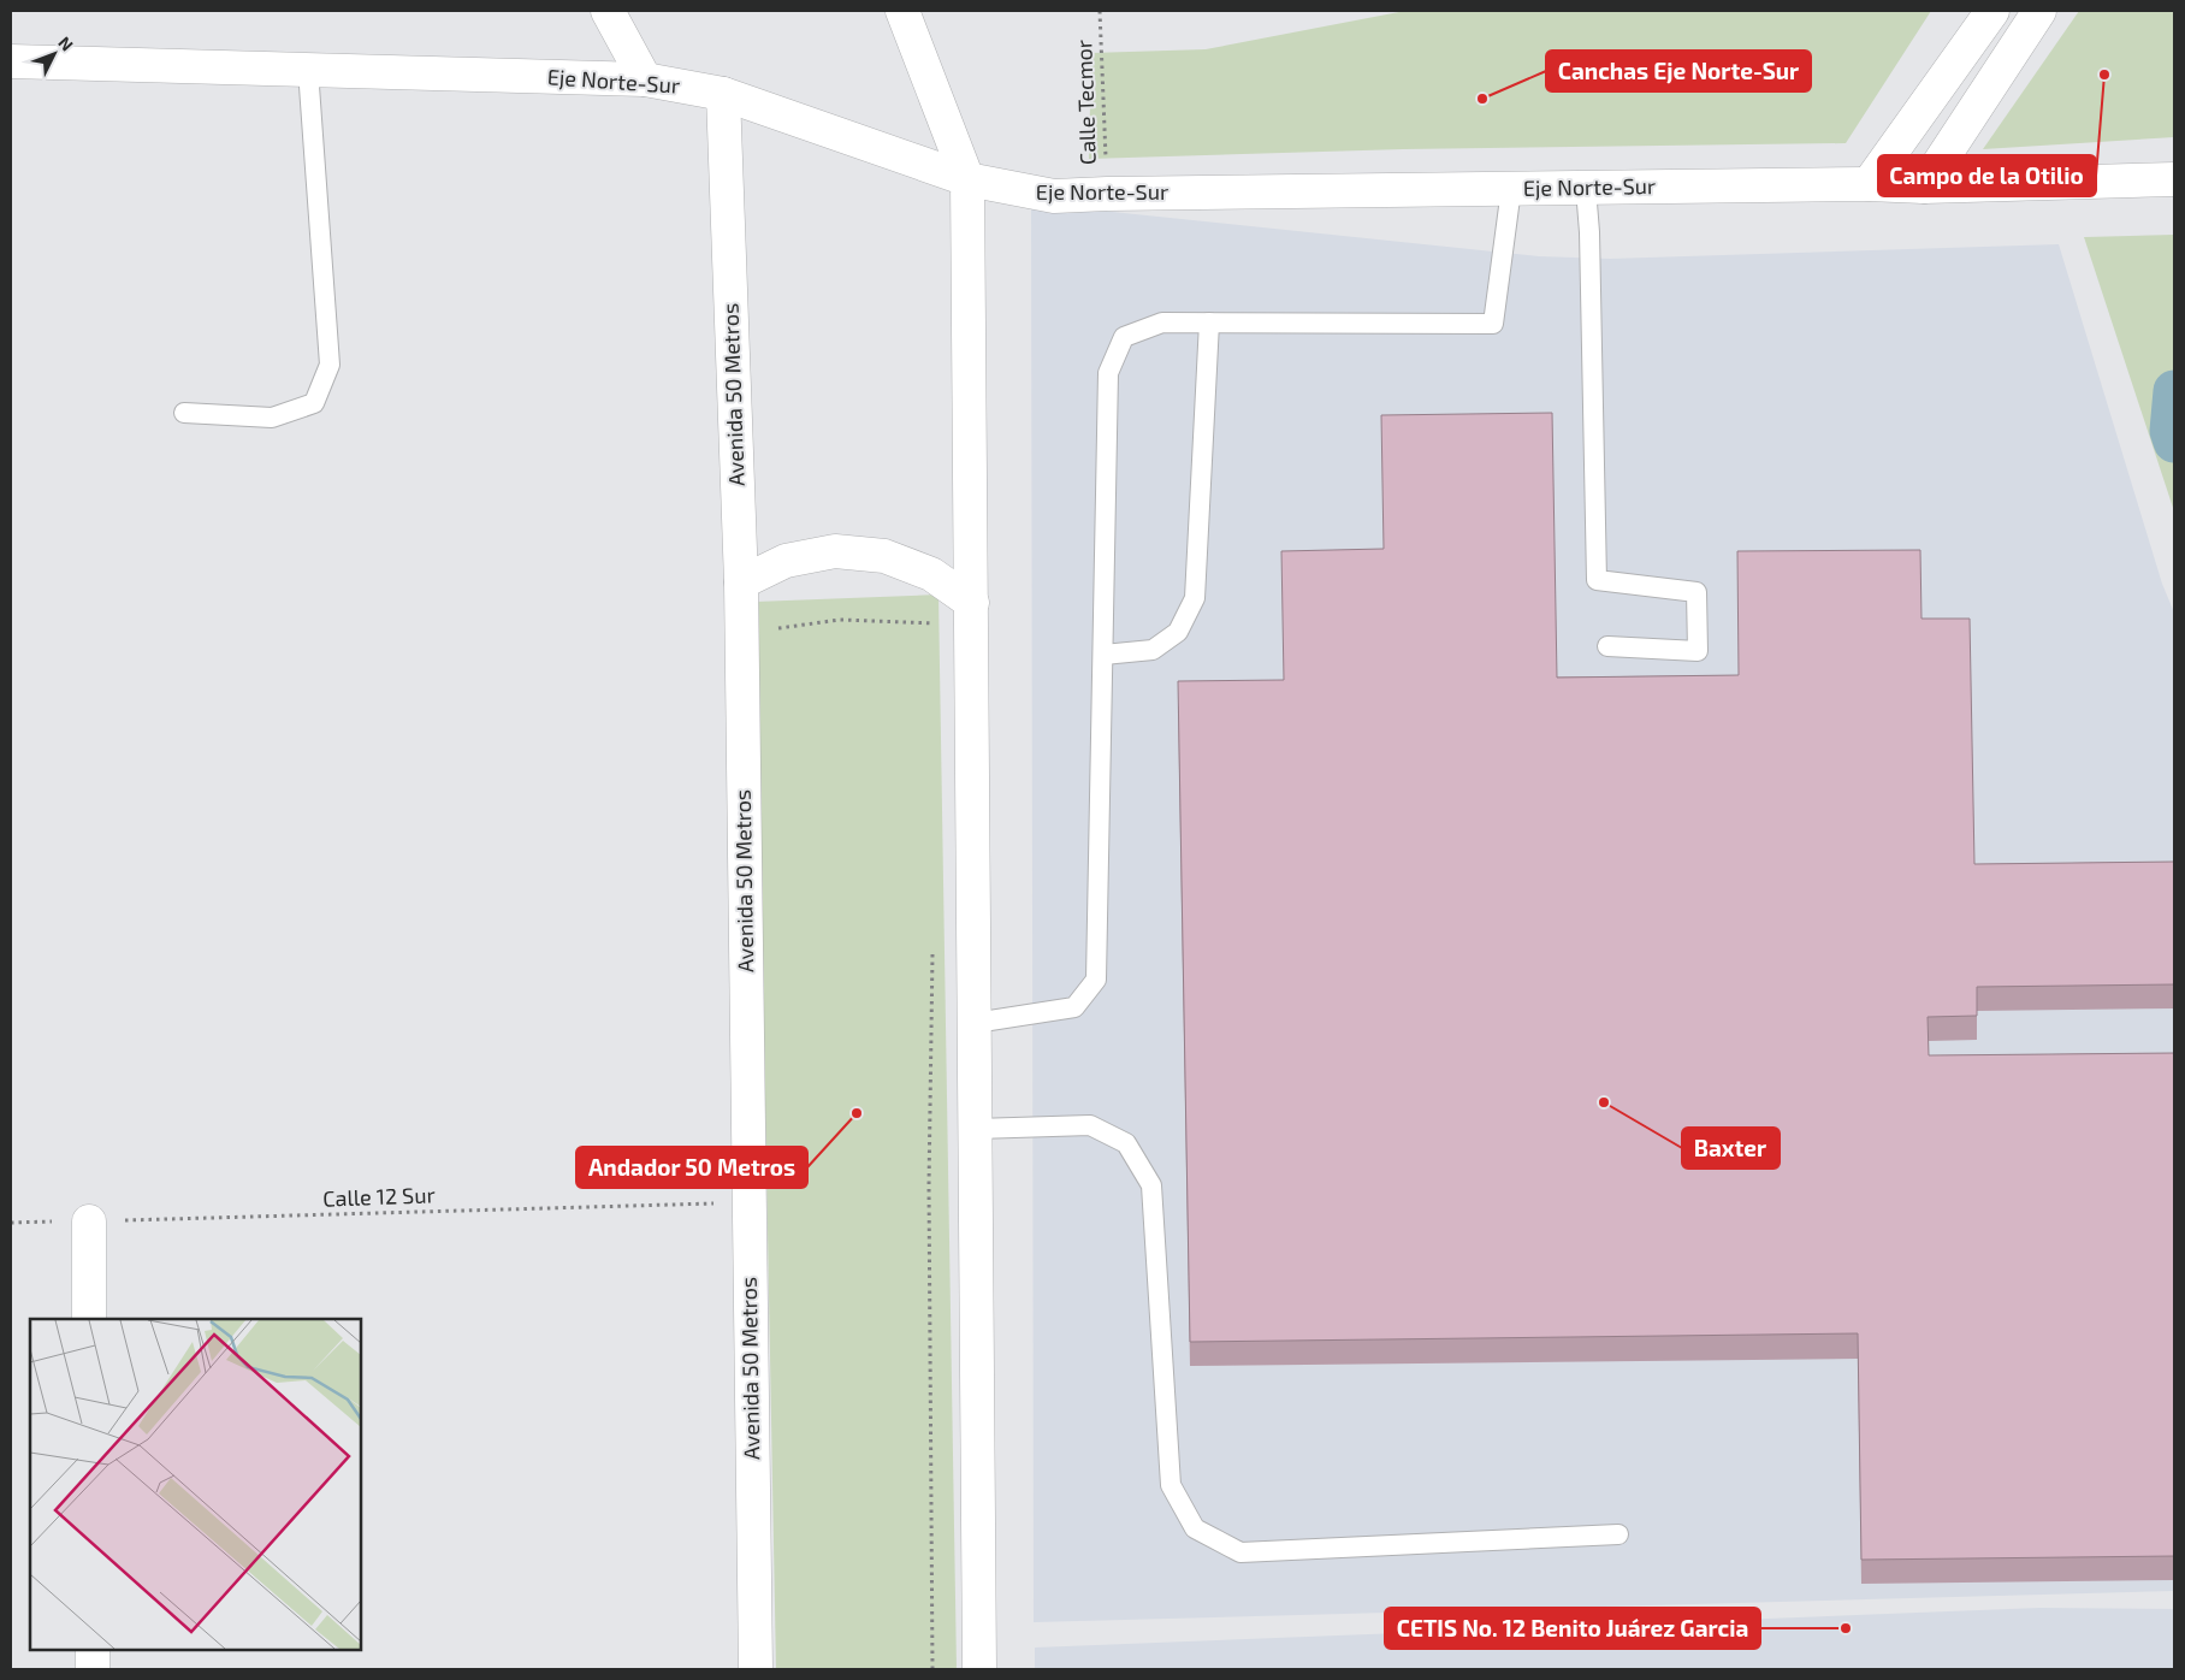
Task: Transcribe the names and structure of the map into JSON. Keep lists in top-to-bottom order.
{
  "streets": {
    "street": ["Eje Norte-Sur", "Avenida 50 Metros"],
    "path": ["Calle Tecmor", "Calle 12 Sur"]
  },
  "crossings": [
    ["Eje Norte-Sur", "Calle Tecmor"],
    ["Eje Norte-Sur", "Avenida 50 Metros"],
    ["Avenida 50 Metros", "Calle 12 Sur"]
  ],
  "places": [
    "Campo de la Otilio",
    "Canchas Eje Norte-Sur",
    "Baxter",
    "Andador 50 Metros",
    "CETIS No. 12 Benito Juárez Garcia"
  ],
  "north": "top right"
}
